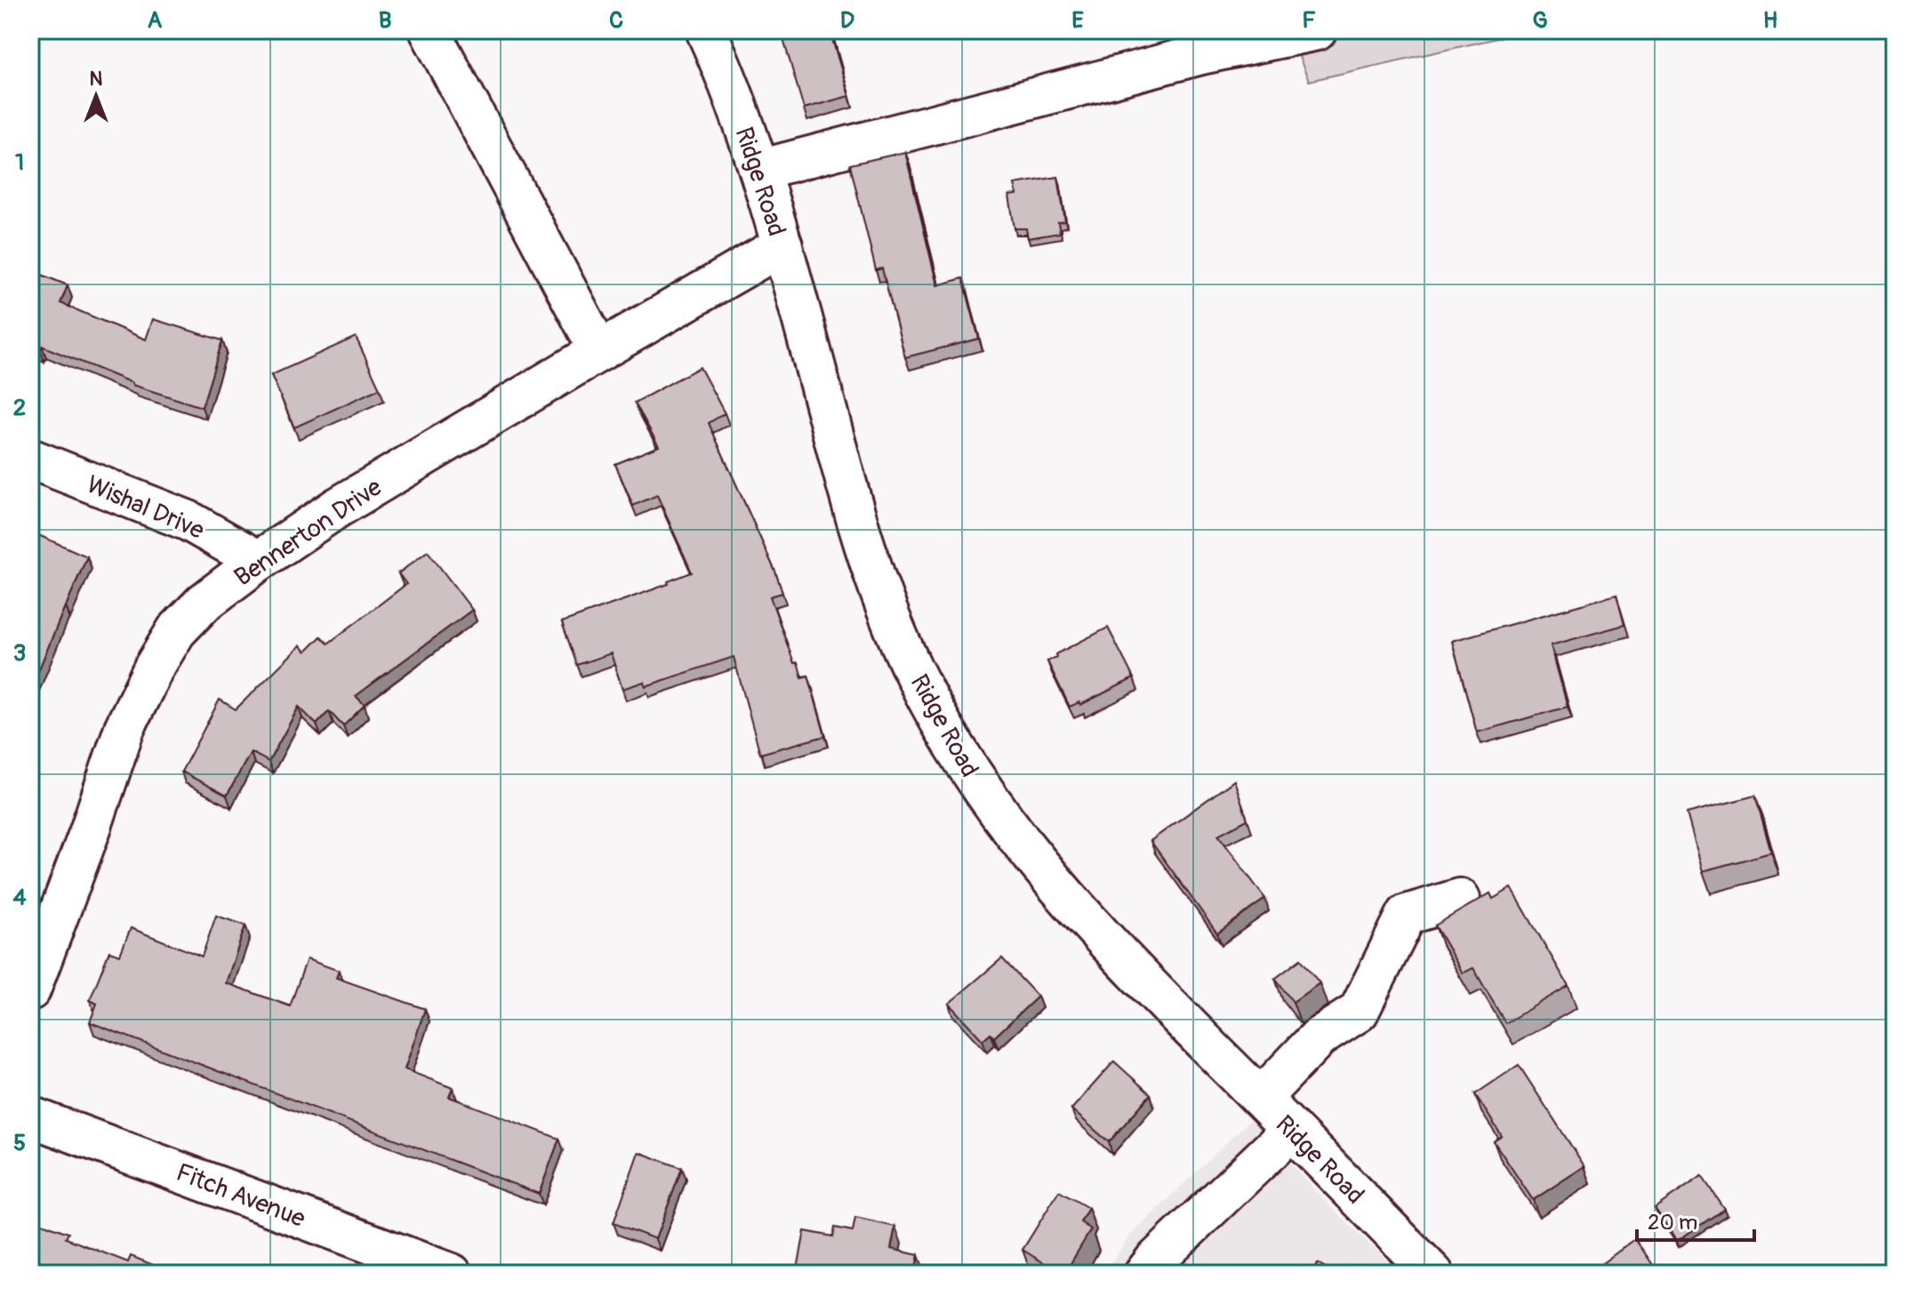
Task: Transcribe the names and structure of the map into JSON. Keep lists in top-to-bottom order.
{
  "streets": {
    "street": [
      "Ridge Road",
      "Wishal Drive",
      "Bennerton Drive",
      "Fitch Avenue"
    ]
  },
  "crossings": [
    ["Ridge Road", "Bennerton Drive"],
    ["Wishal Drive", "Bennerton Drive"]
  ],
  "scale_bar": "20 m",
  "north": "top",
  "grid": {
    "columns": [
      "A",
      "B",
      "C",
      "D",
      "E",
      "F",
      "G",
      "H"
    ],
    "rows": [
      "1",
      "2",
      "3",
      "4",
      "5"
    ]
  }
}
